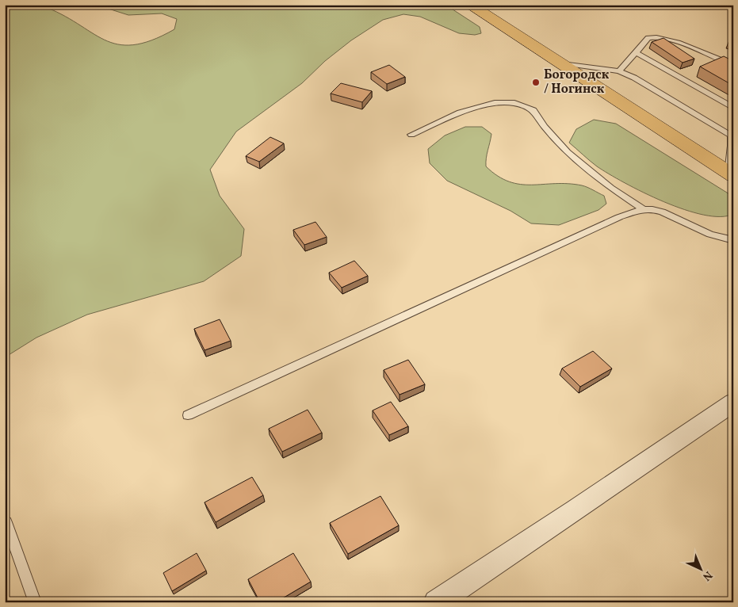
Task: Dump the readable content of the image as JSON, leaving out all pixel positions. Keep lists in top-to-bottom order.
{
  "places": ["Богородск / Ногинск"],
  "north": "bottom right"
}
